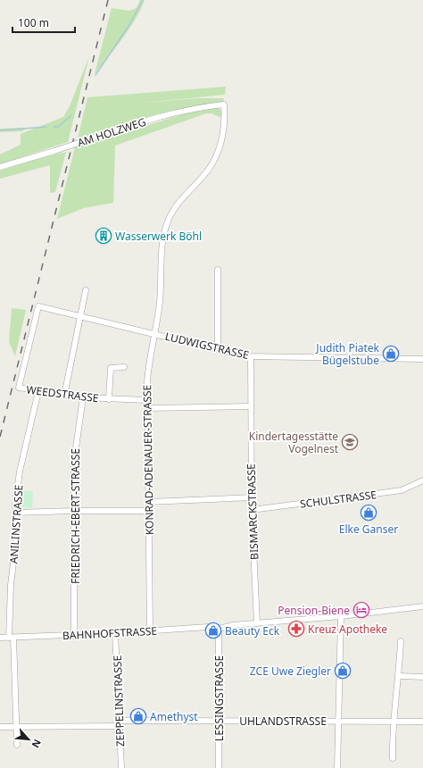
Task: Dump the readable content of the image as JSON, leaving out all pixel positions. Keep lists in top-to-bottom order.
{
  "streets": {
    "street": [
      "AM HOLZWEG",
      "LUDWIGSTRASSE",
      "WEEDSTRASSE",
      "KONRAD-ADENAUER-STRASSE",
      "SCHULSTRASSE",
      "BISMARCKSTRASSE",
      "FRIEDRICH-EBERT-STRASSE",
      "ANILINSTRASSE",
      "BAHNHOFSTRASSE",
      "LESSINGSTRASSE",
      "ZEPPELINSTRASSE",
      "UHLANDSTRASSE"
    ]
  },
  "crossings": [
    ["AM HOLZWEG", "KONRAD-ADENAUER-STRASSE"],
    ["LUDWIGSTRASSE", "WEEDSTRASSE"],
    ["LUDWIGSTRASSE", "KONRAD-ADENAUER-STRASSE"],
    ["LUDWIGSTRASSE", "BISMARCKSTRASSE"],
    ["WEEDSTRASSE", "KONRAD-ADENAUER-STRASSE"],
    ["WEEDSTRASSE", "FRIEDRICH-EBERT-STRASSE"],
    ["WEEDSTRASSE", "ANILINSTRASSE"],
    ["KONRAD-ADENAUER-STRASSE", "BAHNHOFSTRASSE"],
    ["SCHULSTRASSE", "BISMARCKSTRASSE"],
    ["BISMARCKSTRASSE", "BAHNHOFSTRASSE"],
    ["FRIEDRICH-EBERT-STRASSE", "BAHNHOFSTRASSE"],
    ["ANILINSTRASSE", "BAHNHOFSTRASSE"],
    ["ANILINSTRASSE", "UHLANDSTRASSE"],
    ["BAHNHOFSTRASSE", "LESSINGSTRASSE"],
    ["BAHNHOFSTRASSE", "ZEPPELINSTRASSE"],
    ["LESSINGSTRASSE", "UHLANDSTRASSE"],
    ["ZEPPELINSTRASSE", "UHLANDSTRASSE"]
  ],
  "places": {
    "building": ["Wasserwerk Böhl"],
    "shop": [
      "Judith Piatek Bügelstube",
      "Elke Ganser",
      "Beauty Eck",
      "ZCE Uwe Ziegler",
      "Amethyst"
    ],
    "school or university": ["Kindertagesstätte Vogelnest"],
    "hotel": ["Pension-Biene"],
    "pharmacy": ["Kreuz Apotheke"]
  },
  "scale_bar": "100 m",
  "north": "bottom right"
}
